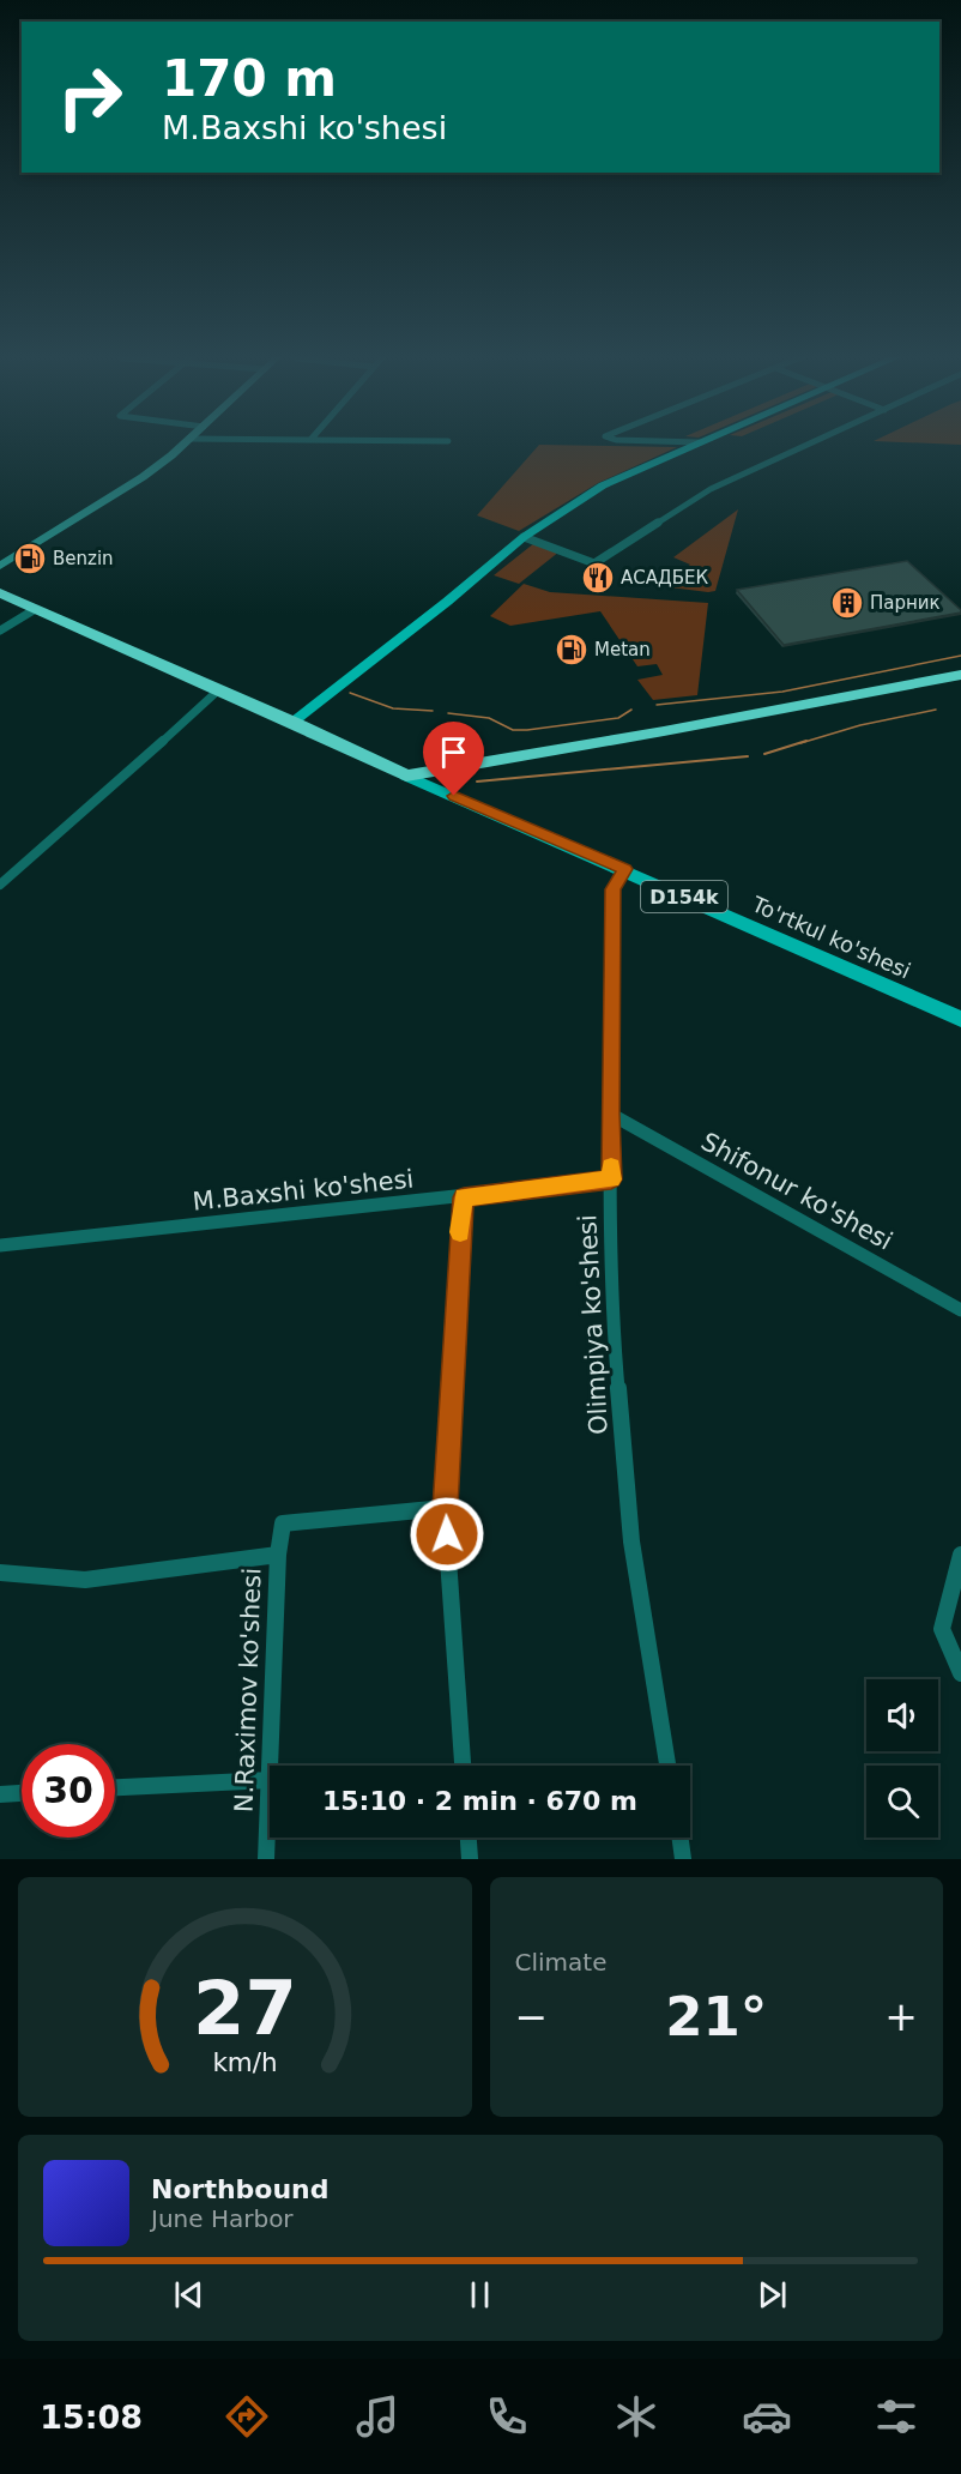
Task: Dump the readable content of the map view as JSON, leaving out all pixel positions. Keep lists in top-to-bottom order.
{
  "streets": {
    "main road": ["D154k", "To'rtkul ko'shesi"],
    "street": [
      "M.Baxshi ko'shesi",
      "Shifonur ko'shesi",
      "Olimpiya ko'shesi",
      "N.Raximov ko'shesi"
    ]
  },
  "crossings": [
    ["To'rtkul ko'shesi", "Olimpiya ko'shesi"],
    ["M.Baxshi ko'shesi", "Olimpiya ko'shesi"],
    ["Shifonur ko'shesi", "Olimpiya ko'shesi"]
  ],
  "places": {
    "fuel station": ["Benzin", "Metan"],
    "restaurant": ["АСАДБЕК"],
    "building": ["Парник"]
  },
  "page": {
    "turn": ["170 m", "M.Baxshi ko'shesi"],
    "limit": "30",
    "trip": "15:10 · 2 min · 670 m",
    "tile": "Climate",
    "heat": ["−", "21°", "+"],
    "song": ["Northbound", "June Harbor"],
    "tabs": "15:08",
    "gauge": ["27", "km/h"]
  }
}
